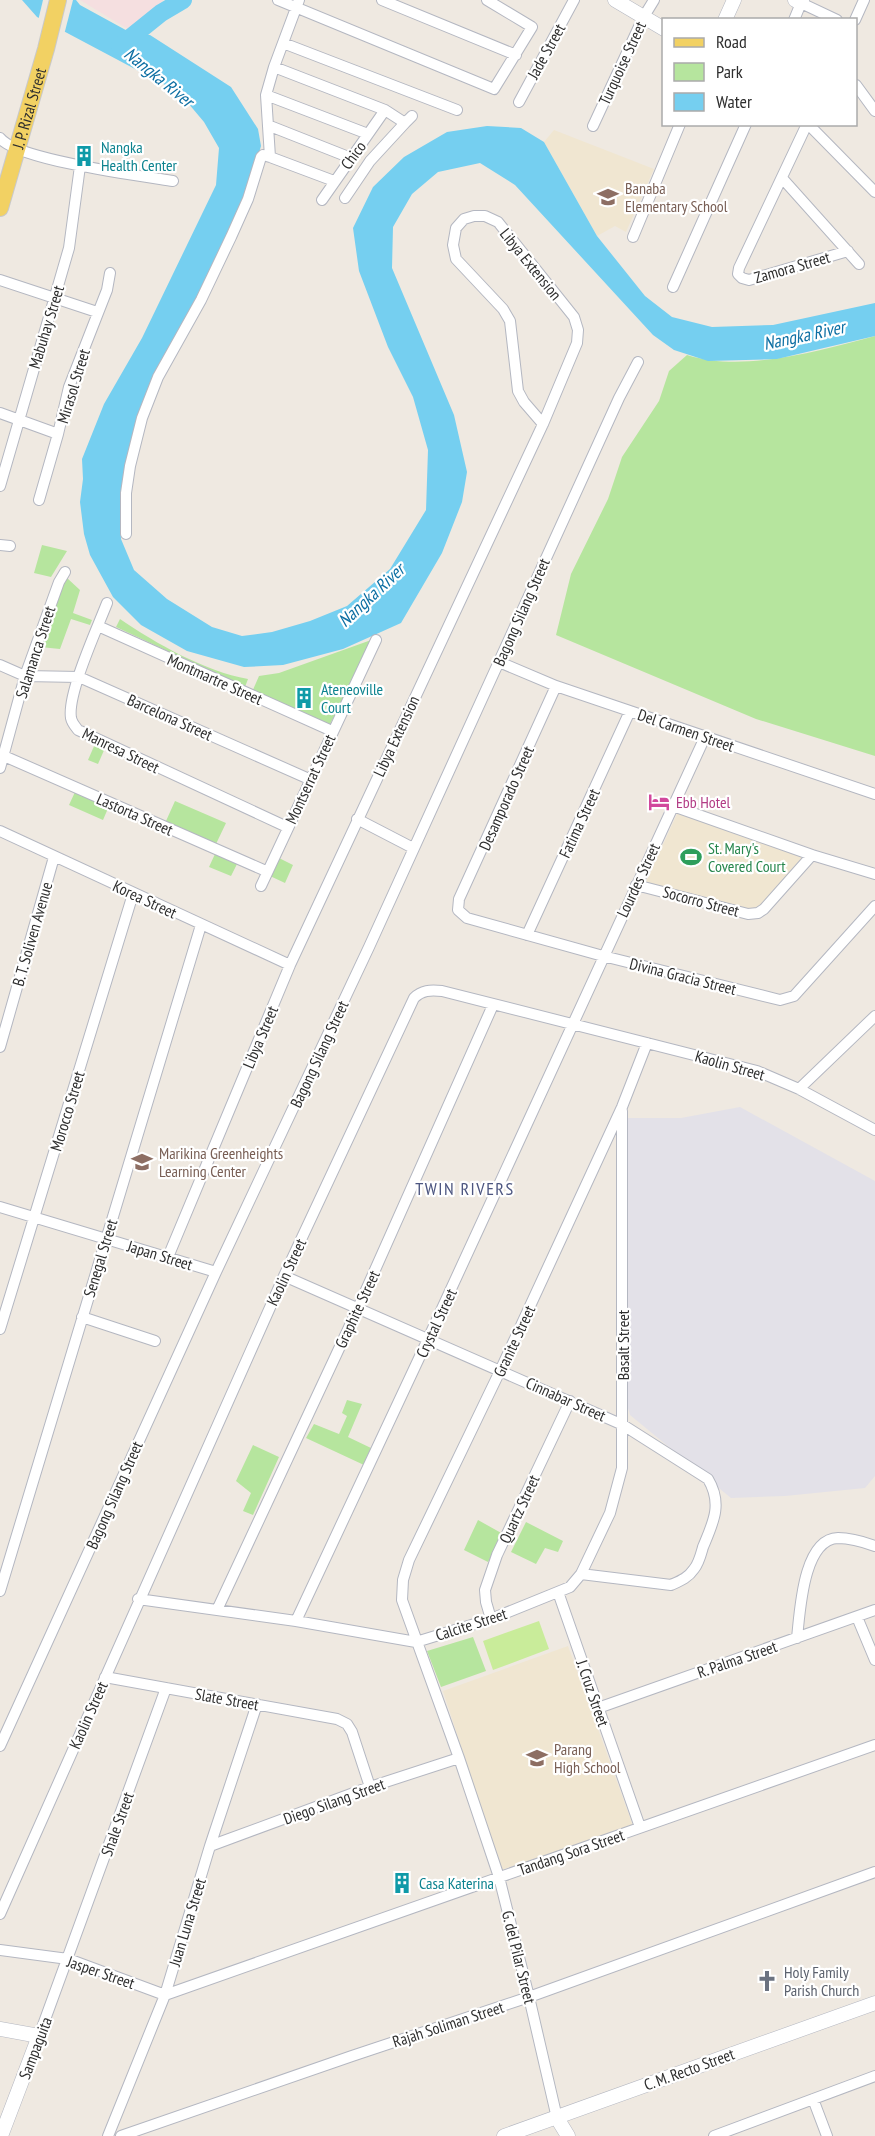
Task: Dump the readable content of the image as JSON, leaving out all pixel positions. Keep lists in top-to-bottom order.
{
  "streets": {
    "main road": ["J. P. Rizal Street"],
    "street": [
      "Jade Street",
      "Turquoise Street",
      "Chico",
      "Libya Extension",
      "Zamora Street",
      "Mabuhay Street",
      "Mirasol Street",
      "Bagong Silang Street",
      "Salamanca Street",
      "Montmartre Street",
      "Barcelona Street",
      "Del Carmen Street",
      "Manresa Street",
      "Montserrat Street",
      "Desamporado Street",
      "Lastorta Street",
      "Fatima Street",
      "Lourdes Street",
      "Korea Street",
      "Socorro Street",
      "B. T. Soliven Avenue",
      "Divina Gracia Street",
      "Libya Street",
      "Kaolin Street",
      "Morocco Street",
      "Japan Street",
      "Senegal Street",
      "Graphite Street",
      "Crystal Street",
      "Granite Street",
      "Basalt Street",
      "Cinnabar Street",
      "Quartz Street",
      "Calcite Street",
      "R. Palma Street",
      "J. Cruz Street",
      "Slate Street",
      "Diego Silang Street",
      "Shale Street",
      "Tandang Sora Street",
      "Juan Luna Street",
      "G. del Pilar Street",
      "Jasper Street",
      "Rajah Soliman Street",
      "Sampaguita",
      "C. M. Recto Street"
    ]
  },
  "crossings": [
    ["Libya Extension", "Libya Street"],
    ["Bagong Silang Street", "Del Carmen Street"],
    ["Bagong Silang Street", "Japan Street"],
    ["Salamanca Street", "Barcelona Street"],
    ["Salamanca Street", "Lastorta Street"],
    ["Montmartre Street", "Manresa Street"],
    ["Montmartre Street", "Montserrat Street"],
    ["Barcelona Street", "Manresa Street"],
    ["Barcelona Street", "Montserrat Street"],
    ["Del Carmen Street", "Desamporado Street"],
    ["Del Carmen Street", "Fatima Street"],
    ["Del Carmen Street", "Lourdes Street"],
    ["Manresa Street", "Montserrat Street"],
    ["Montserrat Street", "Lastorta Street"],
    ["Desamporado Street", "Divina Gracia Street"],
    ["Fatima Street", "Divina Gracia Street"],
    ["Lourdes Street", "Socorro Street"],
    ["Lourdes Street", "Divina Gracia Street"],
    ["Lourdes Street", "Kaolin Street"],
    ["Lourdes Street", "Crystal Street"],
    ["Korea Street", "B. T. Soliven Avenue"],
    ["Korea Street", "Libya Street"],
    ["Korea Street", "Morocco Street"],
    ["Korea Street", "Senegal Street"],
    ["Libya Street", "Japan Street"],
    ["Kaolin Street", "Graphite Street"],
    ["Kaolin Street", "Crystal Street"],
    ["Kaolin Street", "Granite Street"],
    ["Kaolin Street", "Cinnabar Street"],
    ["Kaolin Street", "Calcite Street"],
    ["Kaolin Street", "Slate Street"],
    ["Morocco Street", "Japan Street"],
    ["Japan Street", "Senegal Street"],
    ["Graphite Street", "Cinnabar Street"],
    ["Graphite Street", "Calcite Street"],
    ["Crystal Street", "Cinnabar Street"],
    ["Crystal Street", "Calcite Street"],
    ["Granite Street", "Basalt Street"],
    ["Granite Street", "Cinnabar Street"],
    ["Granite Street", "Calcite Street"],
    ["Granite Street", "G. del Pilar Street"],
    ["Basalt Street", "Cinnabar Street"],
    ["Basalt Street", "Calcite Street"],
    ["Cinnabar Street", "Quartz Street"],
    ["Cinnabar Street", "Calcite Street"],
    ["Quartz Street", "Calcite Street"],
    ["Calcite Street", "J. Cruz Street"],
    ["Calcite Street", "G. del Pilar Street"],
    ["R. Palma Street", "J. Cruz Street"],
    ["J. Cruz Street", "Tandang Sora Street"],
    ["Slate Street", "Diego Silang Street"],
    ["Slate Street", "Shale Street"],
    ["Slate Street", "Juan Luna Street"],
    ["Diego Silang Street", "Juan Luna Street"],
    ["Diego Silang Street", "G. del Pilar Street"],
    ["Shale Street", "Jasper Street"],
    ["Shale Street", "Sampaguita"],
    ["Tandang Sora Street", "Juan Luna Street"],
    ["Tandang Sora Street", "G. del Pilar Street"],
    ["Tandang Sora Street", "Jasper Street"],
    ["Juan Luna Street", "Jasper Street"],
    ["G. del Pilar Street", "Rajah Soliman Street"],
    ["G. del Pilar Street", "C. M. Recto Street"],
    ["Jasper Street", "Sampaguita"]
  ],
  "districts": ["TWIN RIVERS"],
  "water": ["Nangka River"],
  "places": {
    "building": ["Nangka Health Center", "Ateneoville Court", "Casa Katerina"],
    "school or university": ["Banaba Elementary School", "Marikina Greenheights Learning Center", "Parang High School"],
    "hotel": ["Ebb Hotel"],
    "sports": ["St. Mary's Covered Court"],
    "church": ["Holy Family Parish Church"]
  },
  "legend": ["Road", "Park", "Water"]
}
